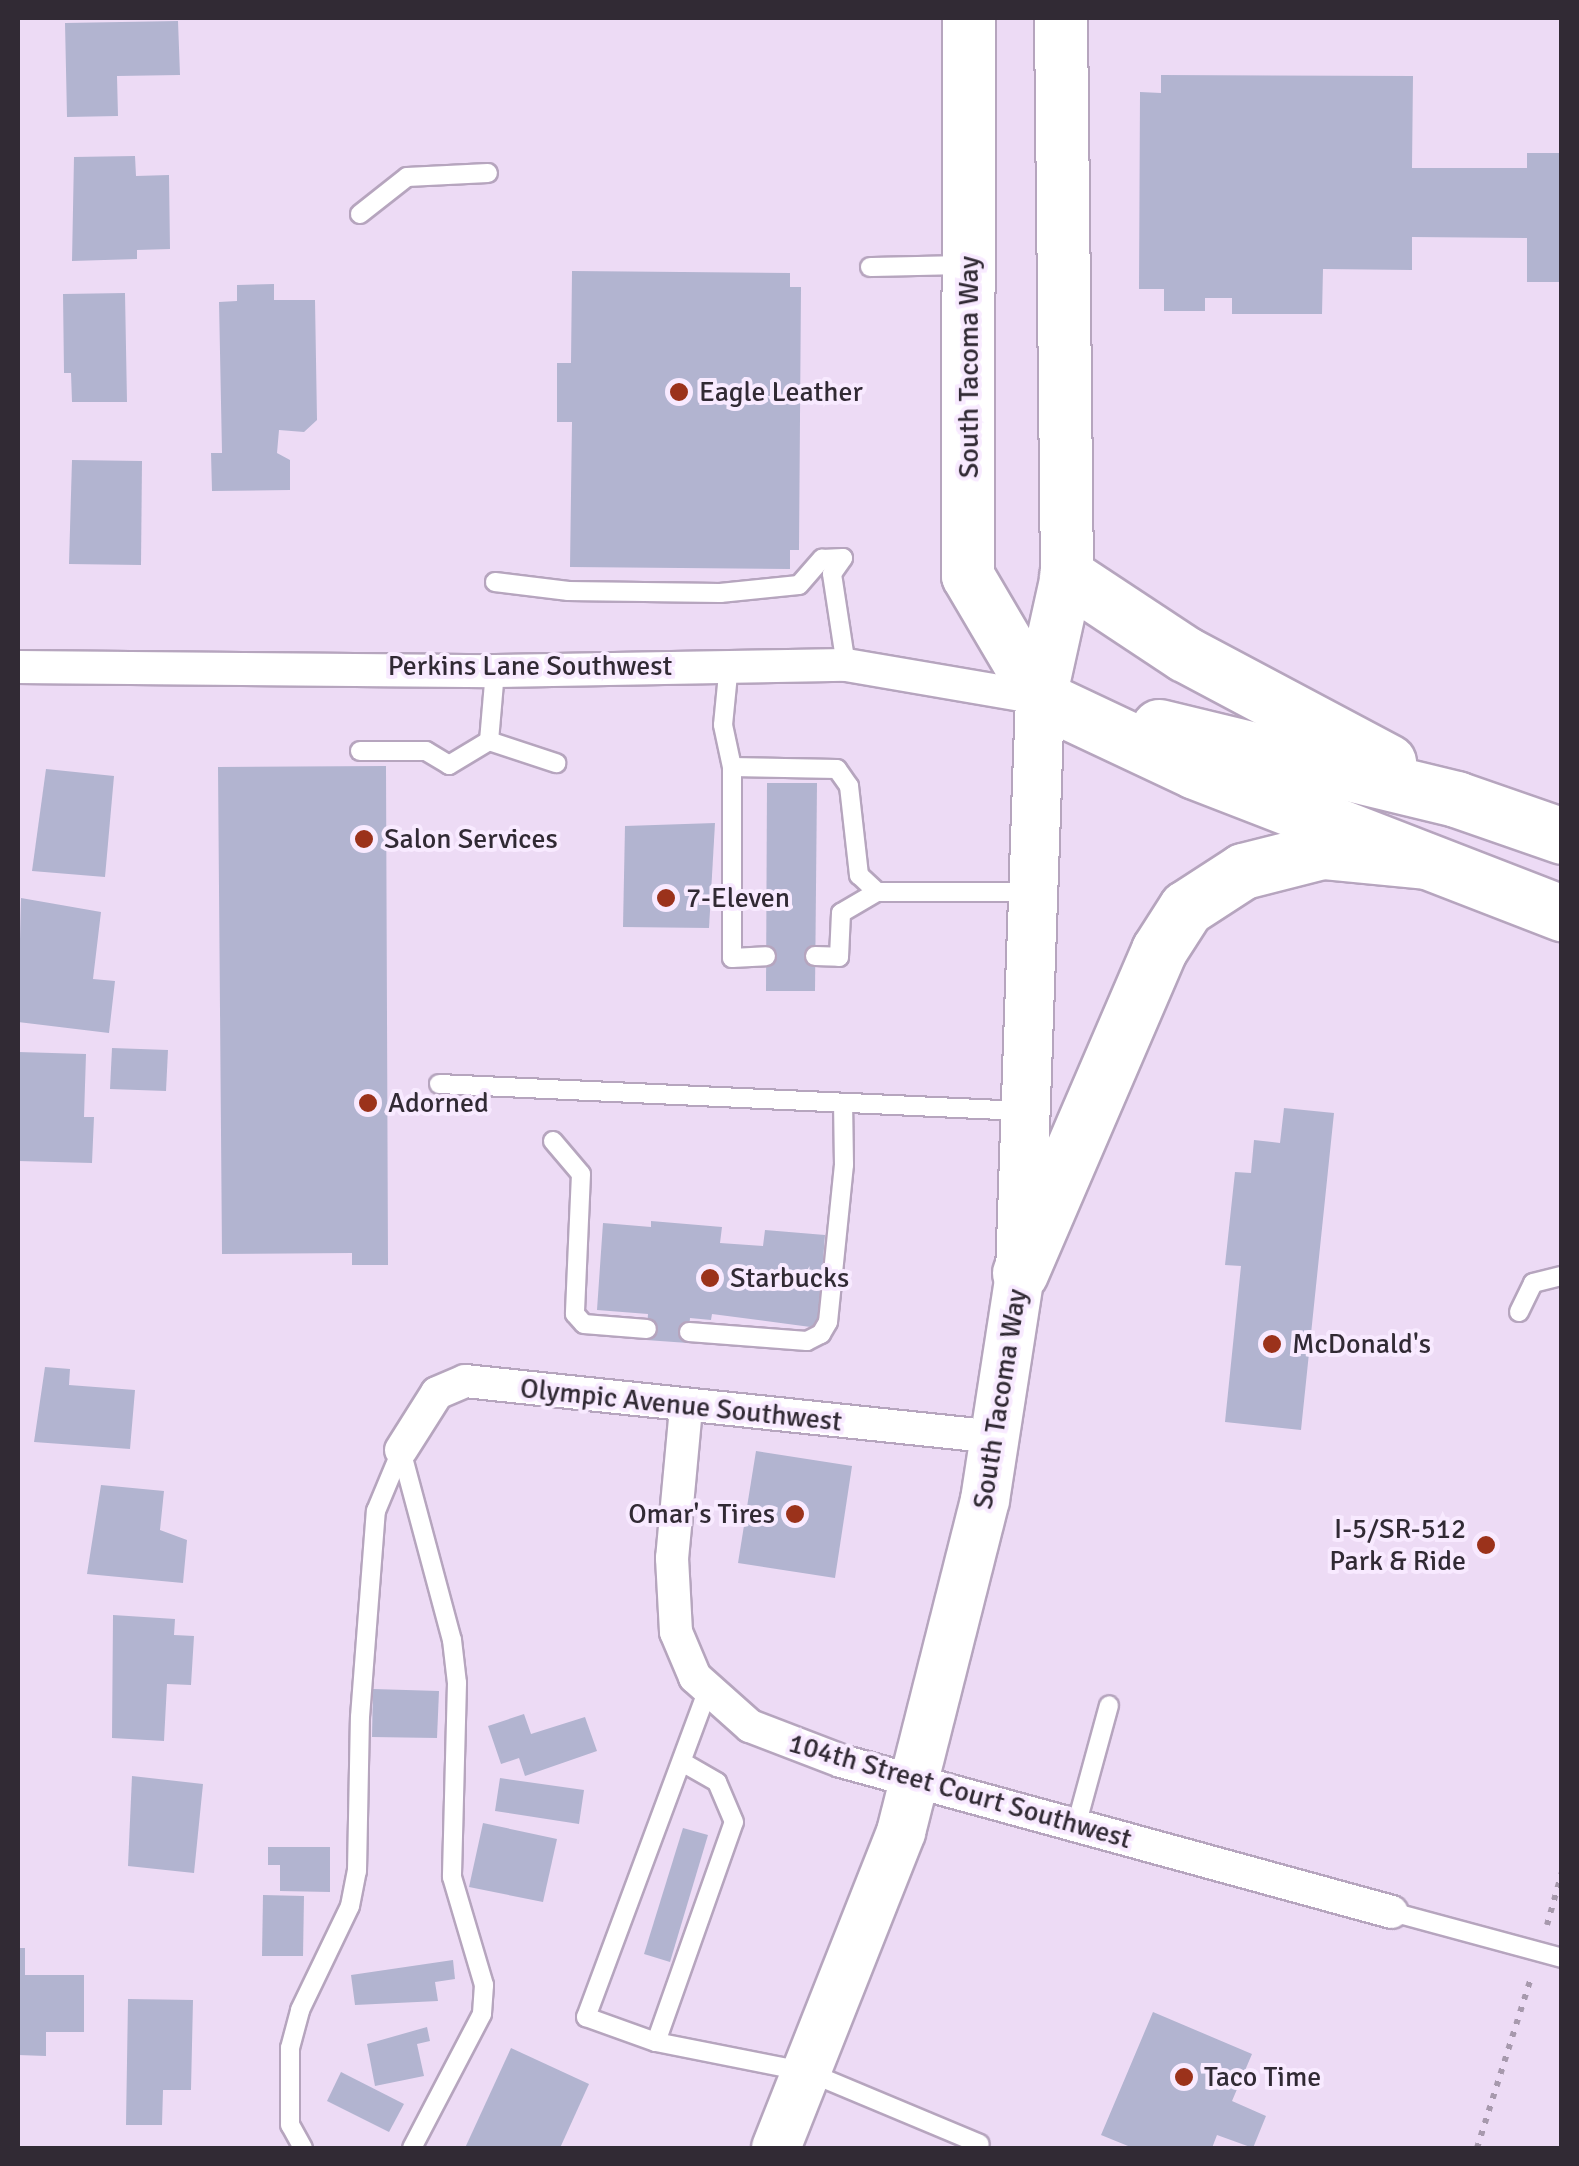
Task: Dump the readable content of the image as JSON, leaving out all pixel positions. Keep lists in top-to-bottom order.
{
  "streets": {
    "main road": ["South Tacoma Way"],
    "street": ["Perkins Lane Southwest", "Olympic Avenue Southwest", "104th Street Court Southwest"]
  },
  "crossings": [
    ["South Tacoma Way", "Perkins Lane Southwest"],
    ["South Tacoma Way", "Olympic Avenue Southwest"],
    ["South Tacoma Way", "104th Street Court Southwest"],
    ["Olympic Avenue Southwest", "104th Street Court Southwest"]
  ],
  "places": [
    "Eagle Leather",
    "Salon Services",
    "7-Eleven",
    "Adorned",
    "Starbucks",
    "McDonald's",
    "Omar's Tires",
    "I-5/SR-512 Park & Ride",
    "Taco Time"
  ]
}
